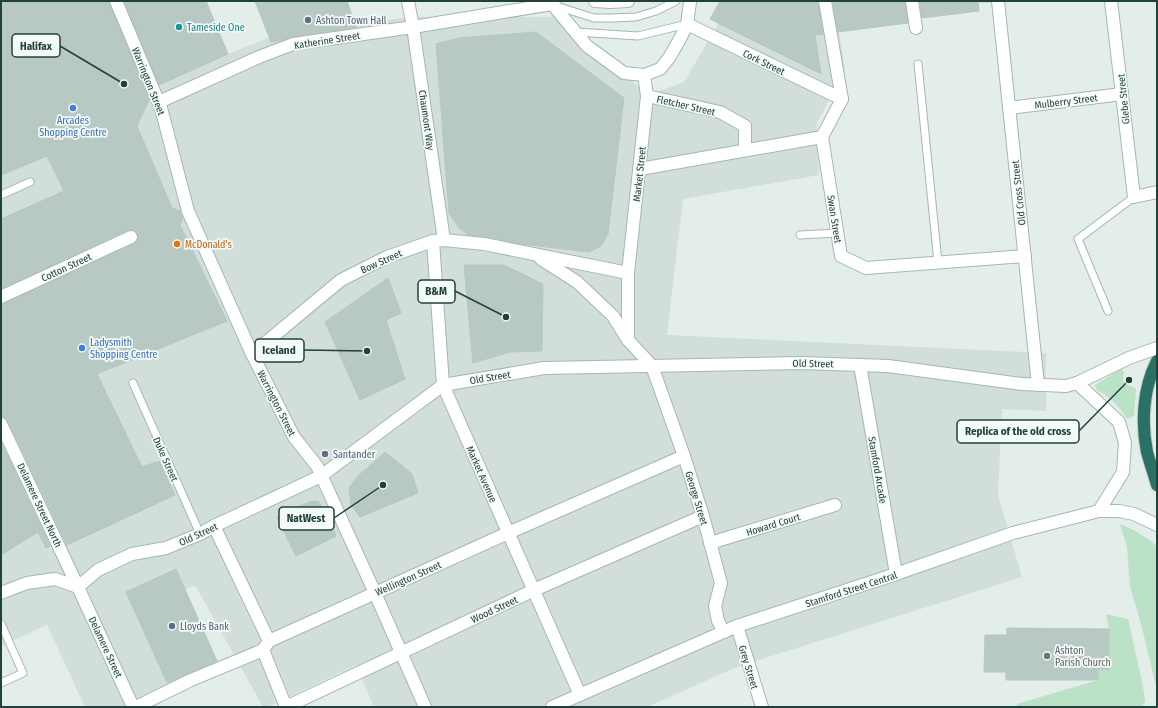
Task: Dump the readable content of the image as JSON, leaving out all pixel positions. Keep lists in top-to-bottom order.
{
  "streets": {
    "street": [
      "Katherine Street",
      "Cork Street",
      "Warrington Street",
      "Glebe Street",
      "Mulberry Street",
      "Fletcher Street",
      "Chaumont Way",
      "Market Street",
      "Old Cross Street",
      "Swan Street",
      "Bow Street",
      "Cotton Street",
      "Old Street",
      "Stamford Arcade",
      "Market Avenue",
      "George Street",
      "Delamere Street North",
      "Howard Court",
      "Wellington Street",
      "Stamford Street Central",
      "Wood Street",
      "Delamere Street",
      "Grey Street"
    ],
    "lane": ["Duke Street"]
  },
  "crossings": [
    ["Katherine Street", "Warrington Street"],
    ["Katherine Street", "Chaumont Way"],
    ["Warrington Street", "Bow Street"],
    ["Warrington Street", "Old Street"],
    ["Warrington Street", "Wellington Street"],
    ["Warrington Street", "Wood Street"],
    ["Glebe Street", "Mulberry Street"],
    ["Mulberry Street", "Old Cross Street"],
    ["Fletcher Street", "Market Street"],
    ["Chaumont Way", "Bow Street"],
    ["Chaumont Way", "Market Avenue"],
    ["Market Street", "Bow Street"],
    ["Old Cross Street", "Swan Street"],
    ["Old Cross Street", "Old Street"],
    ["Bow Street", "Old Street"],
    ["Bow Street", "Market Avenue"],
    ["Bow Street", "George Street"],
    ["Old Street", "Duke Street"],
    ["Old Street", "Stamford Arcade"],
    ["Old Street", "Market Avenue"],
    ["Old Street", "George Street"],
    ["Old Street", "Delamere Street North"],
    ["Old Street", "Delamere Street"],
    ["Stamford Arcade", "Stamford Street Central"],
    ["Market Avenue", "Wellington Street"],
    ["Market Avenue", "Stamford Street Central"],
    ["Market Avenue", "Wood Street"],
    ["George Street", "Howard Court"],
    ["George Street", "Wellington Street"],
    ["George Street", "Stamford Street Central"],
    ["George Street", "Wood Street"],
    ["Delamere Street North", "Delamere Street"],
    ["Wellington Street", "Wood Street"],
    ["Stamford Street Central", "Grey Street"]
  ],
  "places": [
    "Ashton Town Hall",
    "Tameside One",
    "Halifax",
    "Arcades Shopping Centre",
    "McDonald's",
    "B&M",
    "Ladysmith Shopping Centre",
    "Iceland",
    "Replica of the old cross",
    "Santander",
    "NatWest",
    "Lloyds Bank",
    "Ashton Parish Church"
  ]
}
